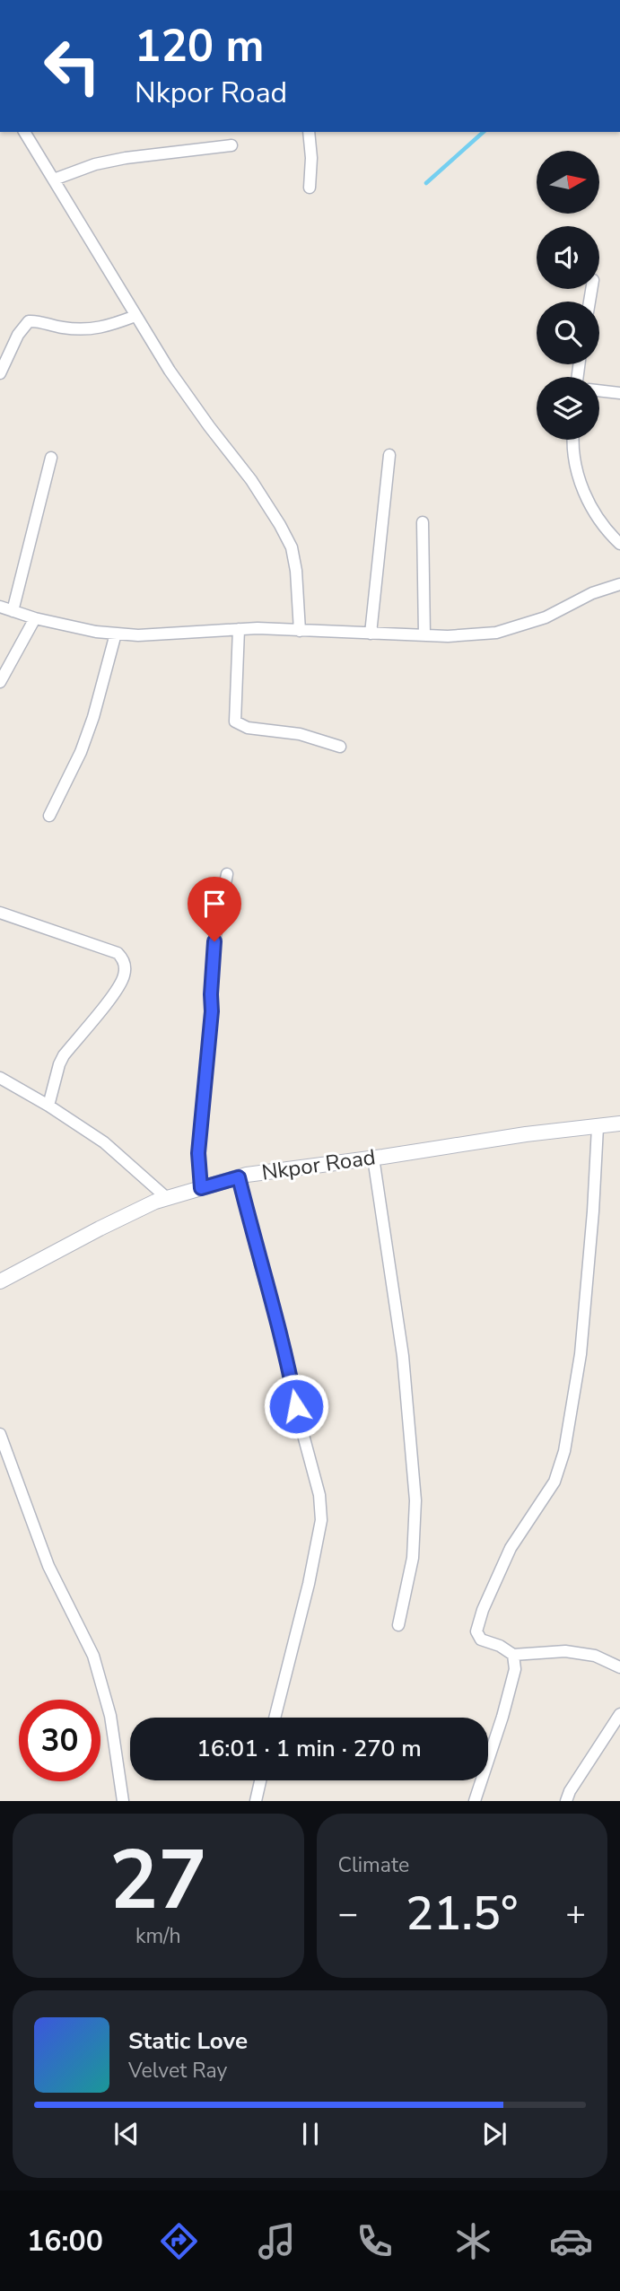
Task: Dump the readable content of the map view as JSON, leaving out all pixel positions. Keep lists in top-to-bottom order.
{
  "streets": {
    "street": ["Nkpor Road"]
  },
  "north": "right",
  "page": {
    "turn": ["120 m", "Nkpor Road"],
    "limit": "30",
    "trip": "16:01 · 1 min · 270 m",
    "tile": [
      ["27", "km/h"],
      "Climate"
    ],
    "heat": ["−", "21.5°", "+"],
    "song": ["Static Love", "Velvet Ray"],
    "tabs": "16:00"
  }
}
